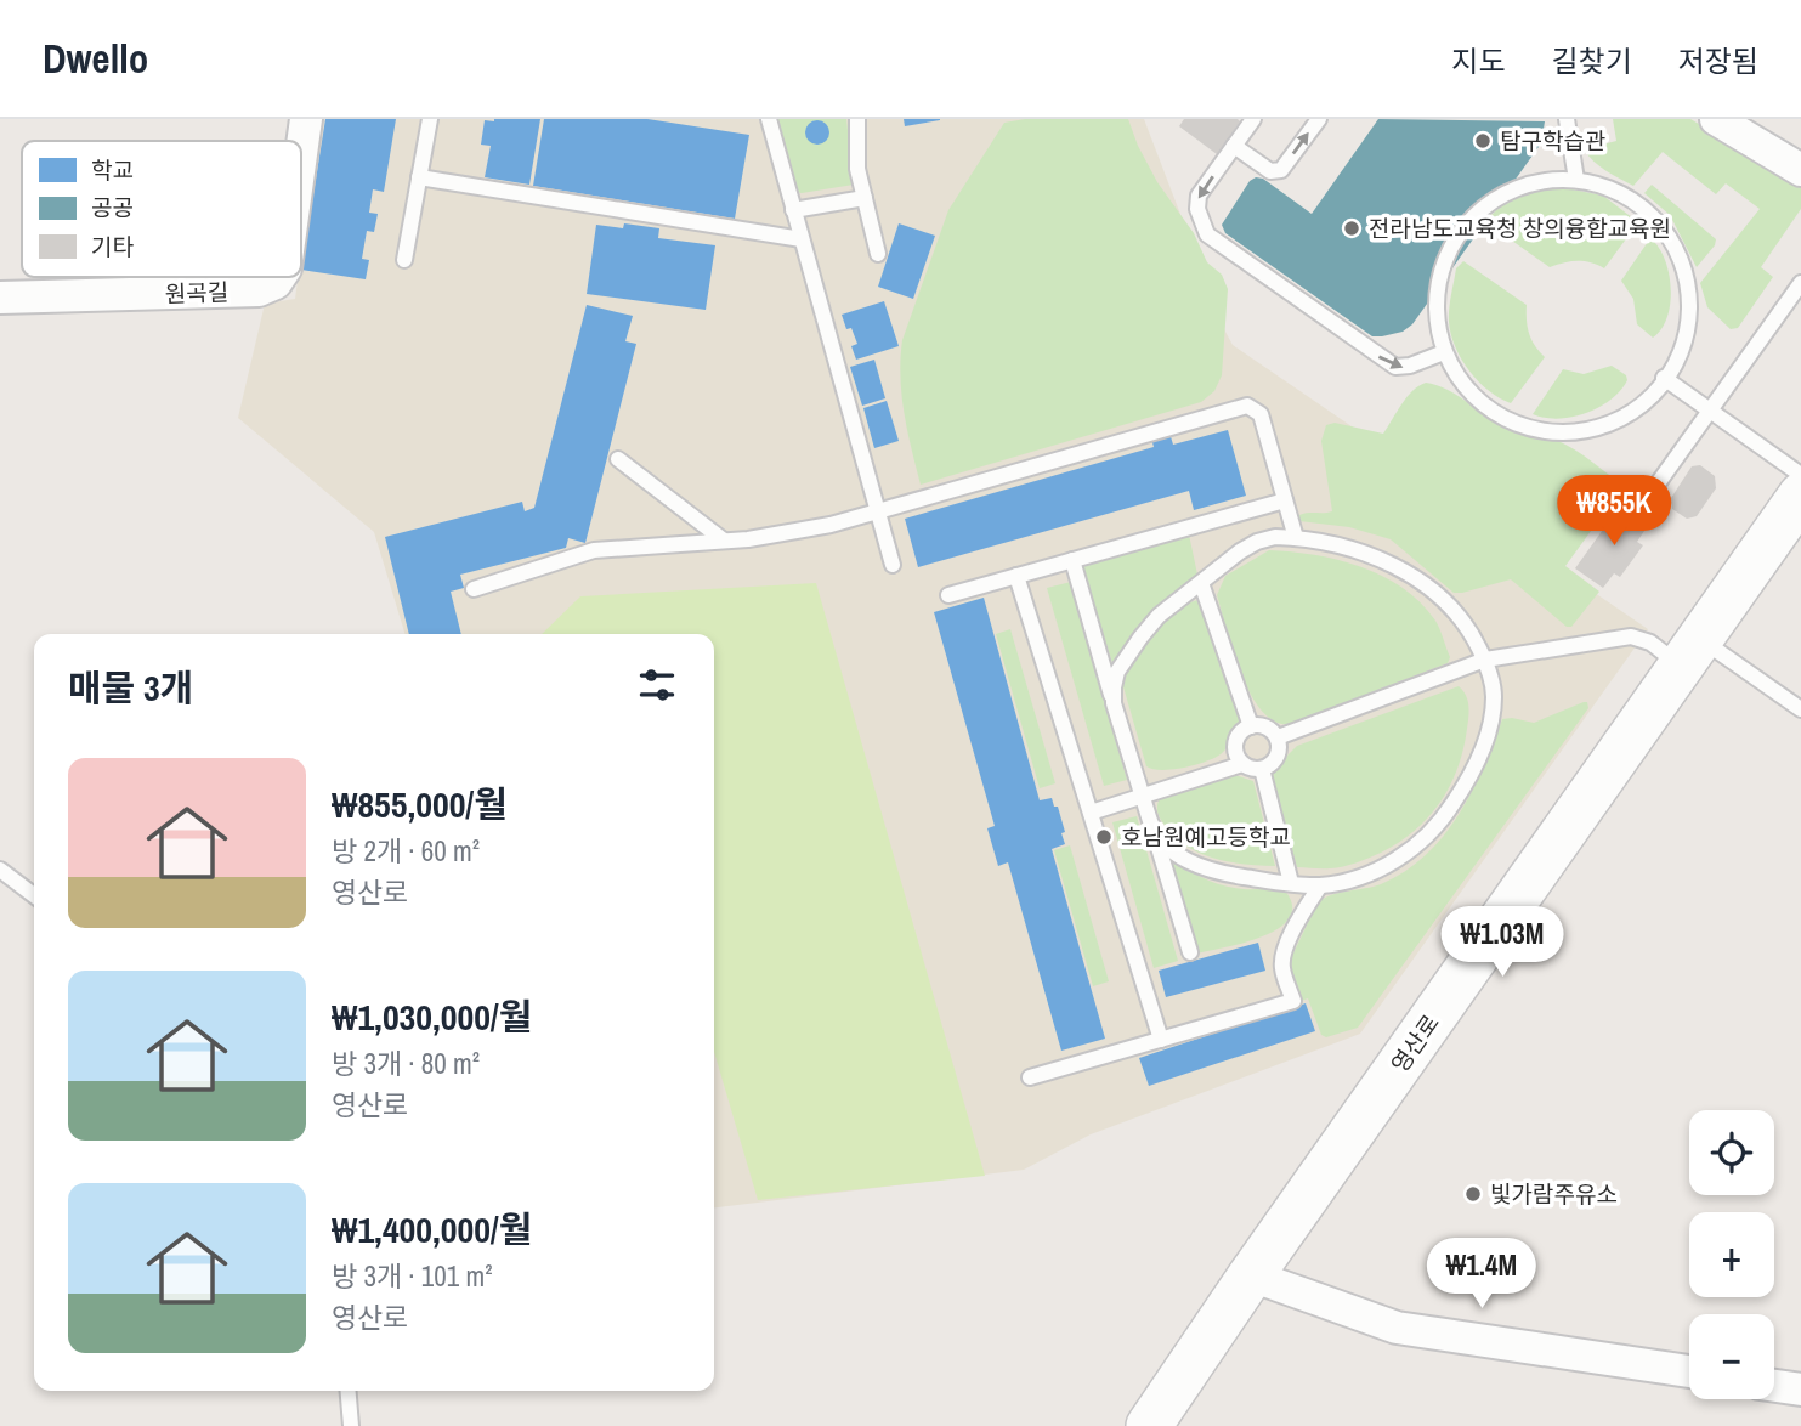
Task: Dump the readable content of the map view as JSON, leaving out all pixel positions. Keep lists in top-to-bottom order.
{
  "streets": {
    "main road": ["영산로"],
    "street": ["원곡길"]
  },
  "places": [
    "탐구학습관",
    "전라남도교육청 창의융합교육원",
    "호남원예고등학교",
    "빛가람주유소"
  ],
  "legend": ["학교", "공공", "기타"],
  "page": {
    "header": "Dwello",
    "nav": ["지도", "길찾기", "저장됨"],
    "price": ["₩855K", "₩1.03M", "₩1.4M"],
    "heading": "매물 3개",
    "list": [
      {
        "name": "₩855,000/월",
        "note": "방 2개 · 60 m² · 영산로"
      },
      {
        "name": "₩1,030,000/월",
        "note": "방 3개 · 80 m² · 영산로"
      },
      {
        "name": "₩1,400,000/월",
        "note": "방 3개 · 101 m² · 영산로"
      }
    ],
    "map_buttons": ["+", "−"]
  }
}
